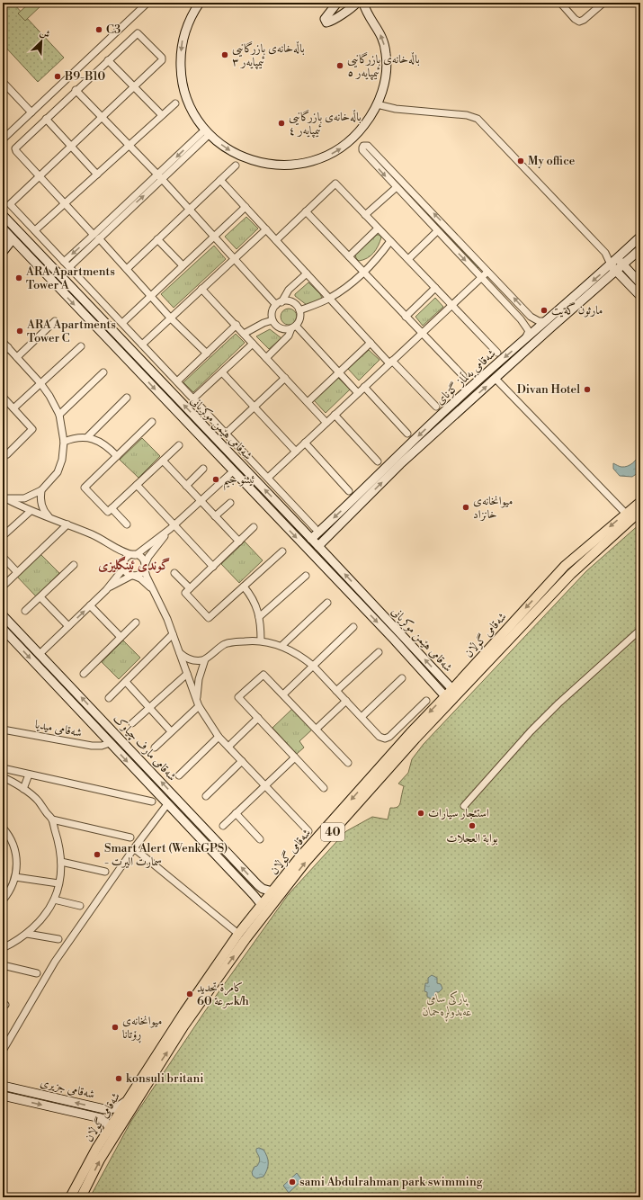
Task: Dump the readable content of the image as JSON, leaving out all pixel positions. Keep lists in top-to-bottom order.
{
  "streets": {
    "main road": ["شەقامی گوڵان", "40"],
    "street": [
      "شەقامی یەڵماز گۆنای",
      "شەقامی هێمن موکریانی",
      "شەقامی میدیا",
      "شەقامی مارف چیاوک",
      "شەقامی جزیری"
    ]
  },
  "crossings": [
    ["شەقامی یەڵماز گۆنای", "شەقامی هێمن موکریانی"],
    ["شەقامی هێمن موکریانی", "شەقامی گوڵان"],
    ["شەقامی گوڵان", "شەقامی مارف چیاوک"],
    ["شەقامی گوڵان", "شەقامی جزیری"],
    ["شەقامی میدیا", "شەقامی مارف چیاوک"]
  ],
  "districts": ["گوندی ئینگلیزی"],
  "parks": ["پارکی سامی عەبدولڕەحمان"],
  "places": [
    "C3",
    "باڵەخانەی بازرگانیی ئیمپایەر ٣",
    "باڵەخانەی بازرگانیی ئیمپایەر ٥",
    "B9-B10",
    "باڵەخانەی بازرگانیی ئیمپایەر ٤",
    "My office",
    "ARA Apartments Tower A",
    "مارثون گةيت",
    "ARA Apartments Tower C",
    "Divan Hotel",
    "ئيثنو جيم",
    "میوانخانەی خانزاد",
    "استئجار سيارات",
    "بوابة العجلات",
    "Smart Alert (WenkGPS) - سمارت اليرت",
    "كامرة تحديد سرعة 60k/h",
    "میوانخانەی ڕۆتانا",
    "konsuli britani",
    "sami Abdulrahman park swimming"
  ],
  "north": "top right"
}
